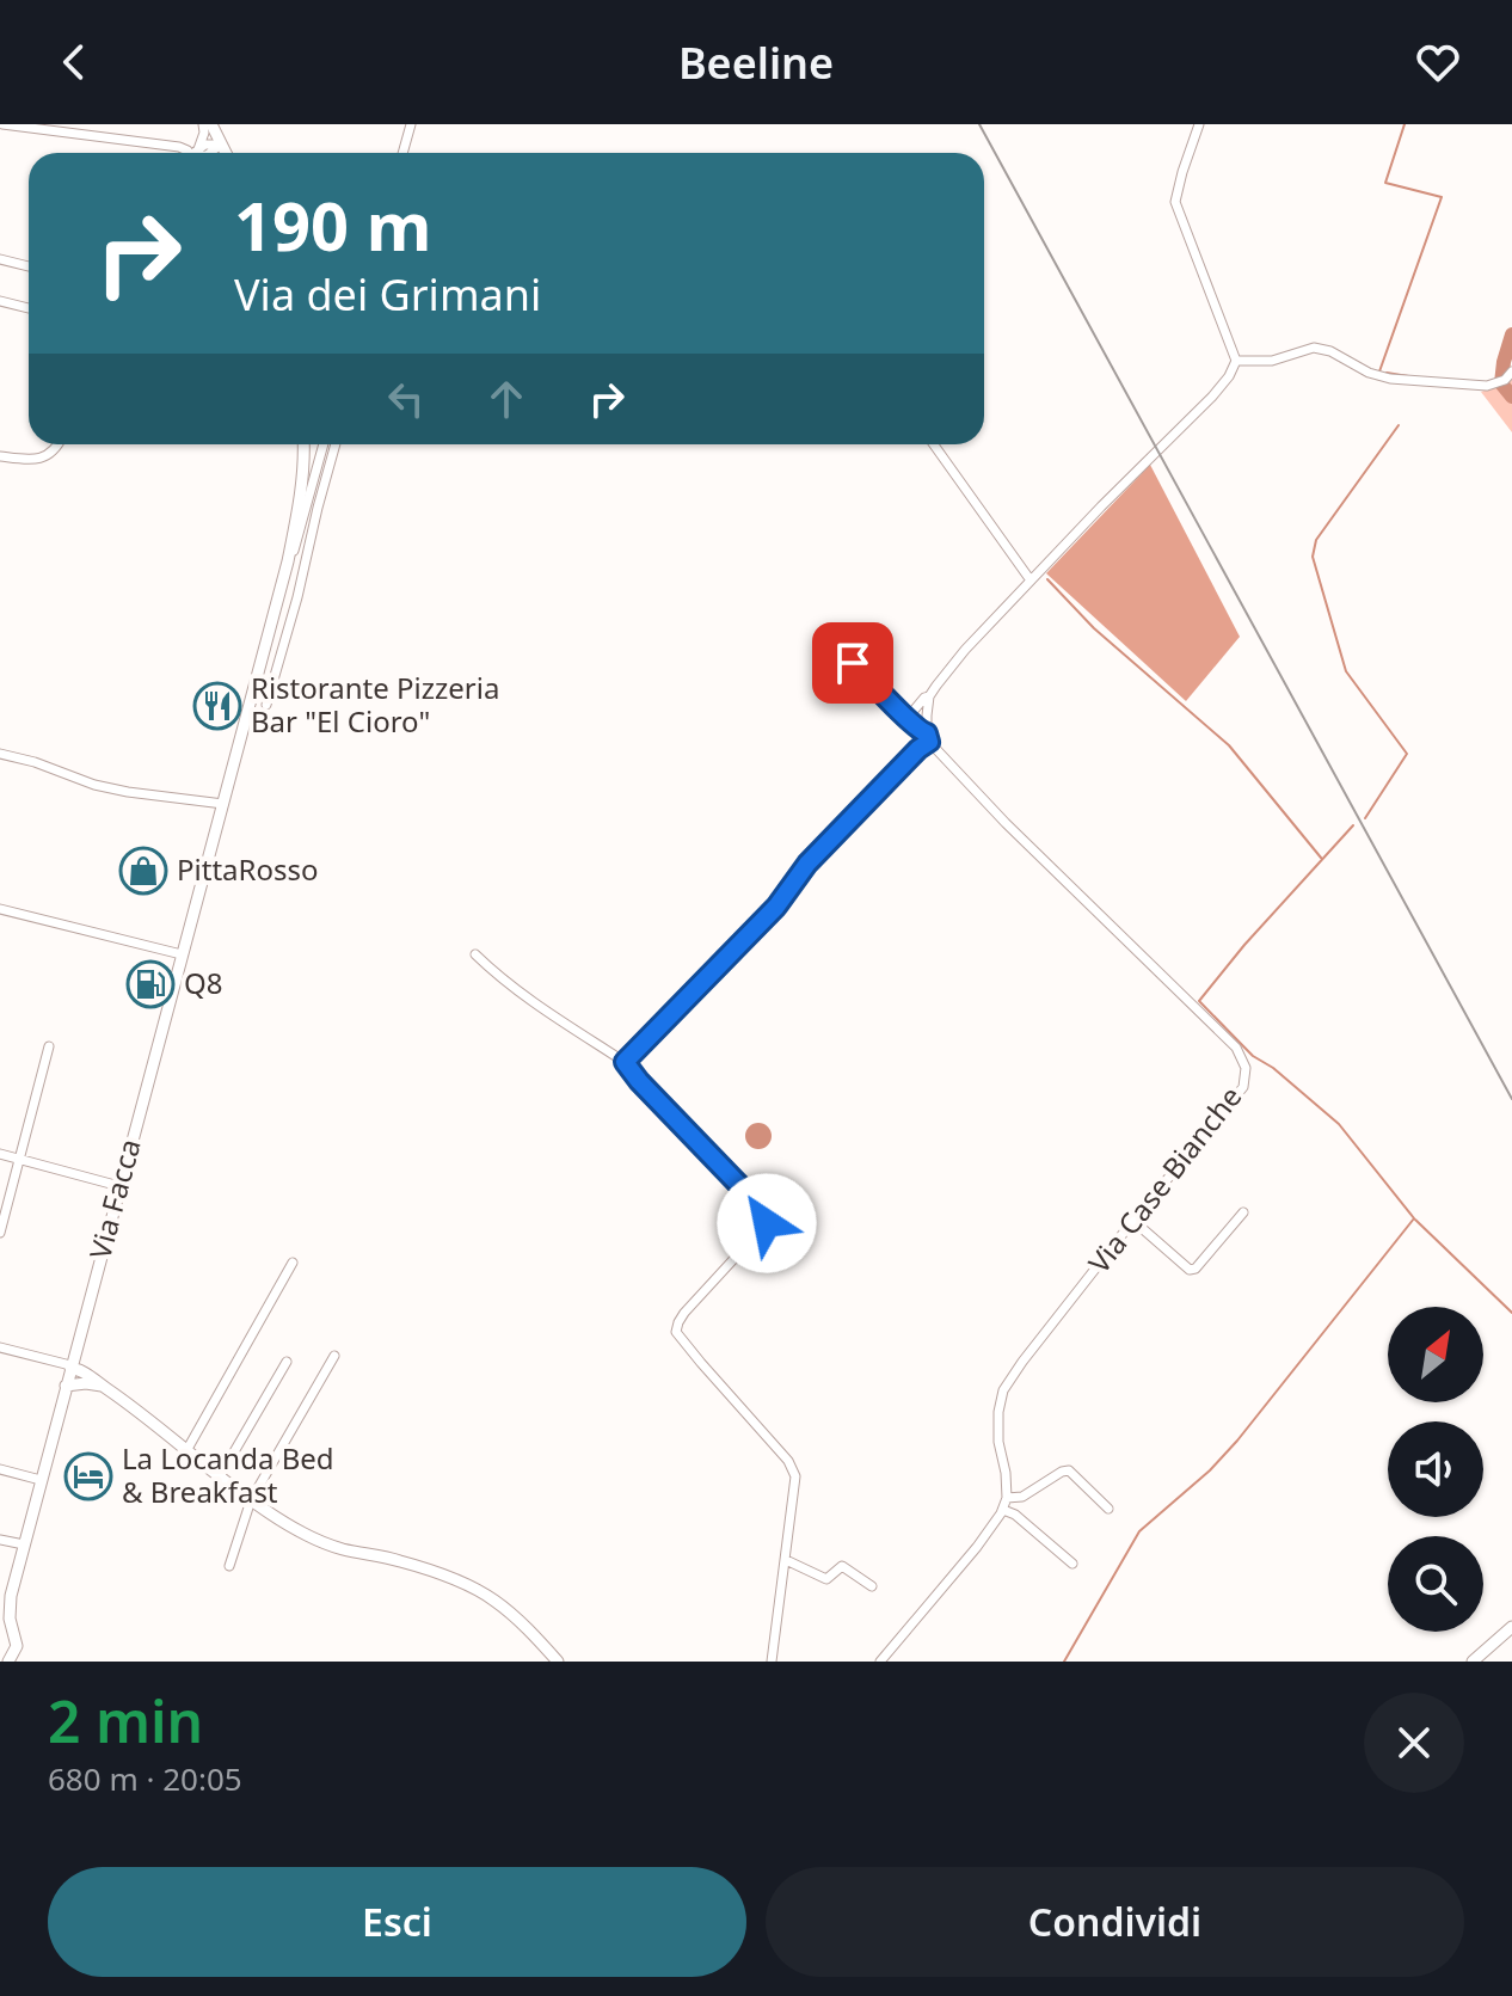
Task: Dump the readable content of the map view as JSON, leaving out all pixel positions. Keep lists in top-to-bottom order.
{
  "streets": {
    "main road": ["Via Facca"],
    "street": ["Via Case Bianche"]
  },
  "places": {
    "restaurant": ["Ristorante Pizzeria Bar \"El Cioro\""],
    "shop": ["PittaRosso"],
    "fuel station": ["Q8"],
    "hotel": ["La Locanda Bed & Breakfast"]
  },
  "north": "top right",
  "page": {
    "header": "Beeline",
    "turn": ["190 m", "Via dei Grimani"],
    "heading": ["2 min", "680 m · 20:05"],
    "buttons": ["Esci", "Condividi"]
  }
}
